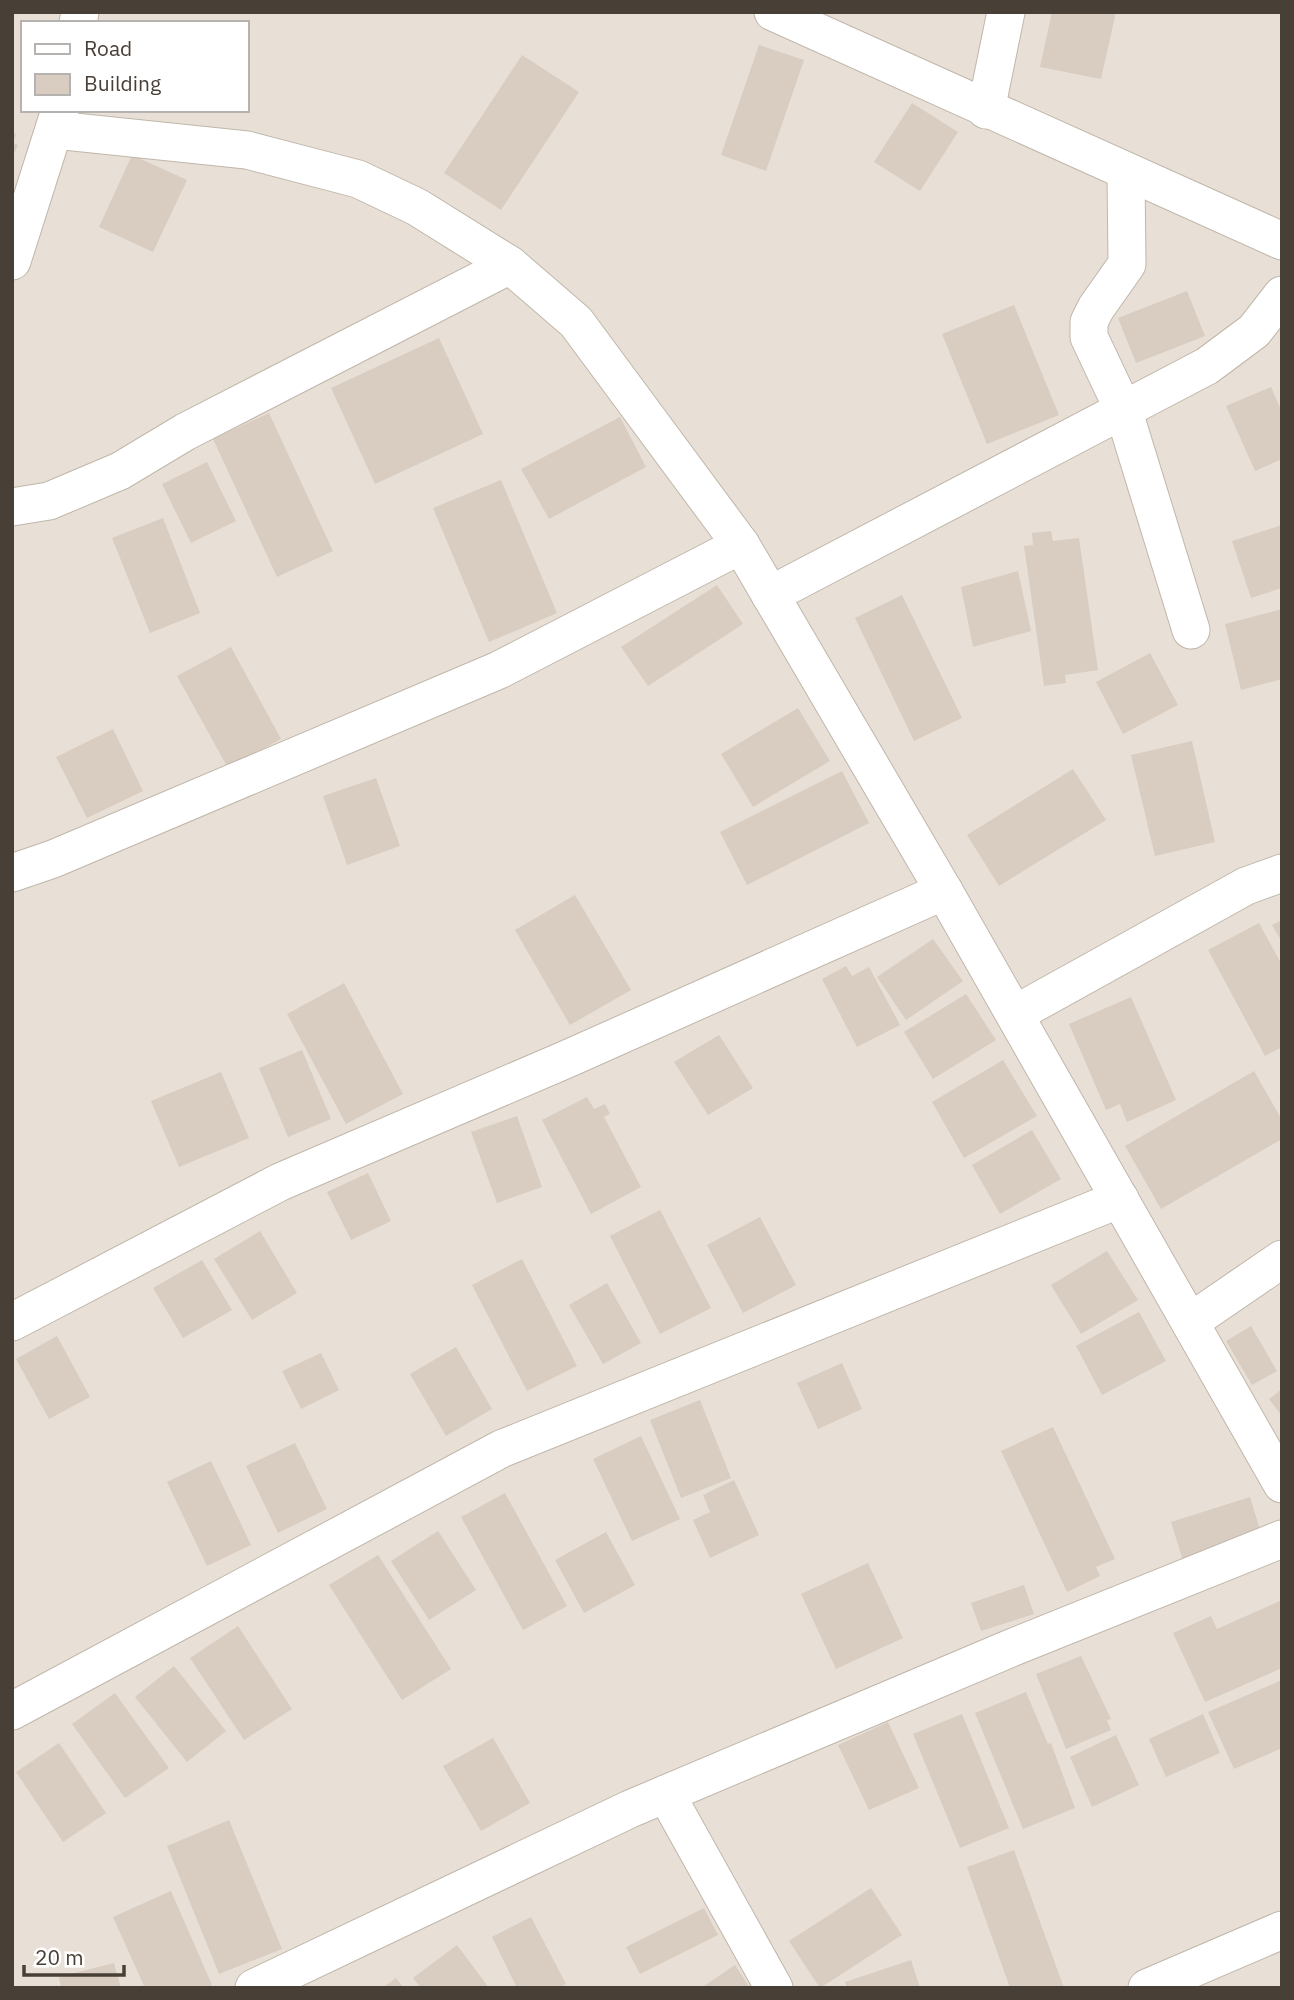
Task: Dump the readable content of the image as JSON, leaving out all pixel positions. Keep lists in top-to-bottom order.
{
  "legend": ["Road", "Building"],
  "scale_bar": "20 m"
}
